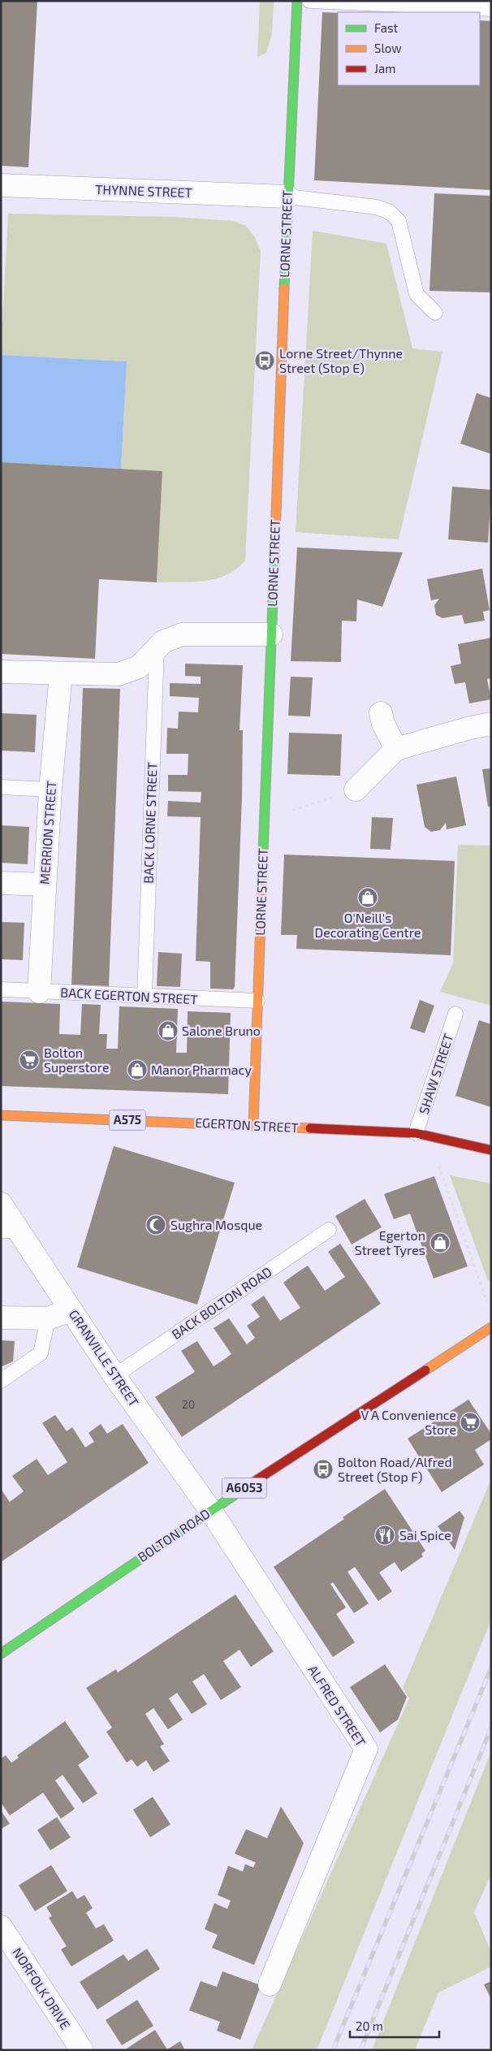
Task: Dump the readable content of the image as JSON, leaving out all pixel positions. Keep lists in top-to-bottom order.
{
  "streets": {
    "street": [
      "THYNNE STREET",
      "LORNE STREET",
      "MERRION STREET",
      "A575",
      "EGERTON STREET",
      "GRANVILLE STREET",
      "A6053",
      "BOLTON ROAD",
      "ALFRED STREET",
      "NORFOLK DRIVE"
    ],
    "lane": [
      "BACK LORNE STREET",
      "BACK EGERTON STREET",
      "SHAW STREET",
      "BACK BOLTON ROAD"
    ]
  },
  "crossings": [
    ["THYNNE STREET", "LORNE STREET"],
    ["LORNE STREET", "BACK EGERTON STREET"],
    ["LORNE STREET", "EGERTON STREET"],
    ["BACK LORNE STREET", "BACK EGERTON STREET"],
    ["MERRION STREET", "BACK EGERTON STREET"],
    ["SHAW STREET", "EGERTON STREET"],
    ["BACK BOLTON ROAD", "GRANVILLE STREET"],
    ["GRANVILLE STREET", "BOLTON ROAD"],
    ["GRANVILLE STREET", "ALFRED STREET"],
    ["BOLTON ROAD", "ALFRED STREET"]
  ],
  "places": {
    "bus stop": ["Lorne Street/Thynne Street (Stop E)", "Bolton Road/Alfred Street (Stop F)"],
    "shop": [
      "O'Neill's Decorating Centre",
      "Salone Bruno",
      "Manor Pharmacy",
      "Egerton Street Tyres"
    ],
    "supermarket": ["Bolton Superstore", "V A Convenience Store"],
    "mosque": ["Sughra Mosque"],
    "restaurant": ["Sai Spice"]
  },
  "house_numbers": ["20"],
  "legend": ["Fast", "Slow", "Jam"],
  "scale_bar": "20 m"
}
